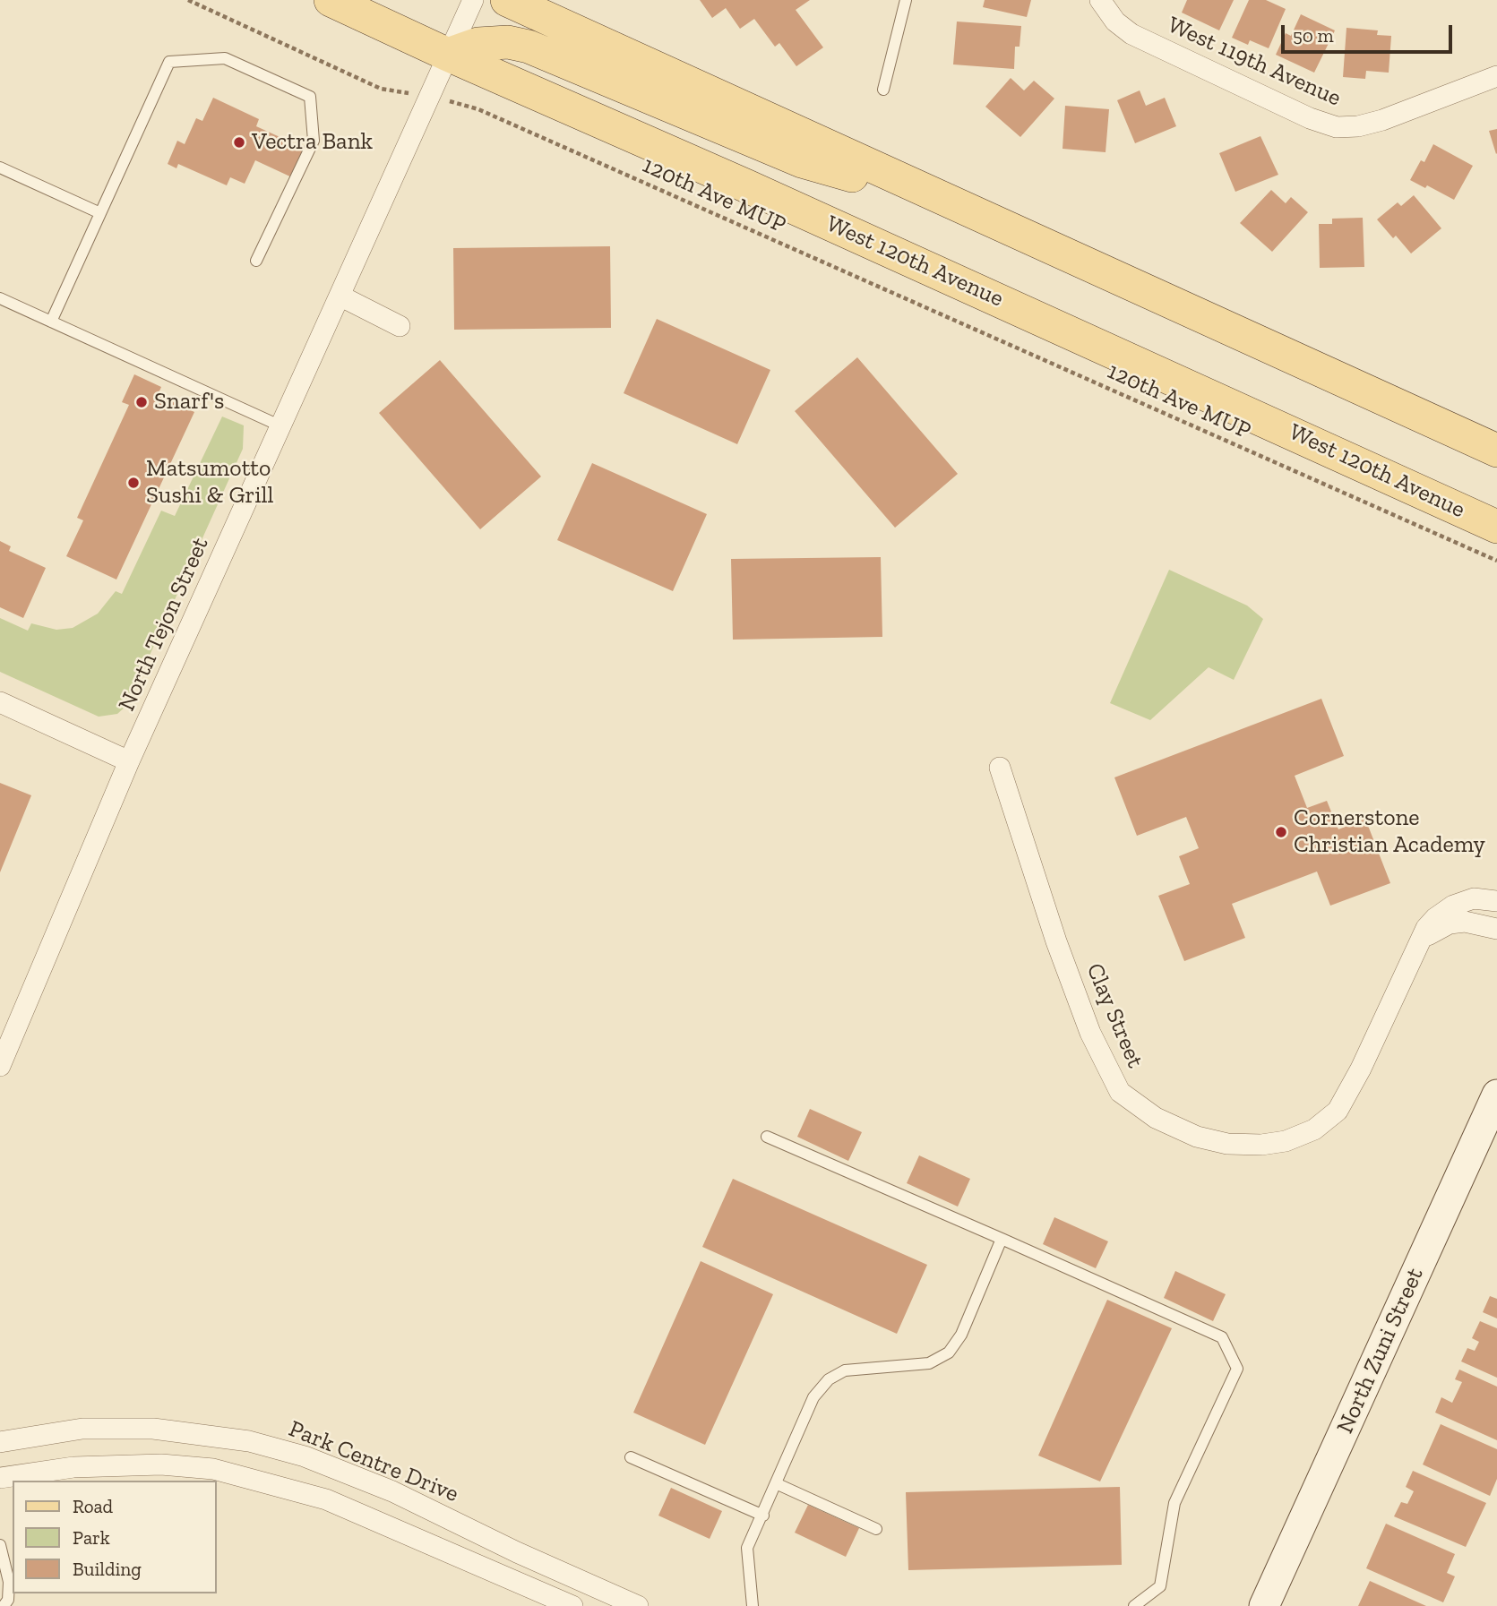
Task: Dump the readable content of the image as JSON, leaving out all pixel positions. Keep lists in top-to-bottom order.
{
  "streets": {
    "main road": ["West 120th Avenue"],
    "street": [
      "West 119th Avenue",
      "North Tejon Street",
      "Clay Street",
      "North Zuni Street",
      "Park Centre Drive"
    ],
    "path": ["120th Ave MUP"]
  },
  "crossings": [
    ["120th Ave MUP", "North Tejon Street"],
    ["West 120th Avenue", "North Tejon Street"]
  ],
  "places": [
    "Vectra Bank",
    "Snarf's",
    "Matsumotto Sushi & Grill",
    "Cornerstone Christian Academy"
  ],
  "legend": ["Road", "Park", "Building"],
  "scale_bar": "50 m"
}
